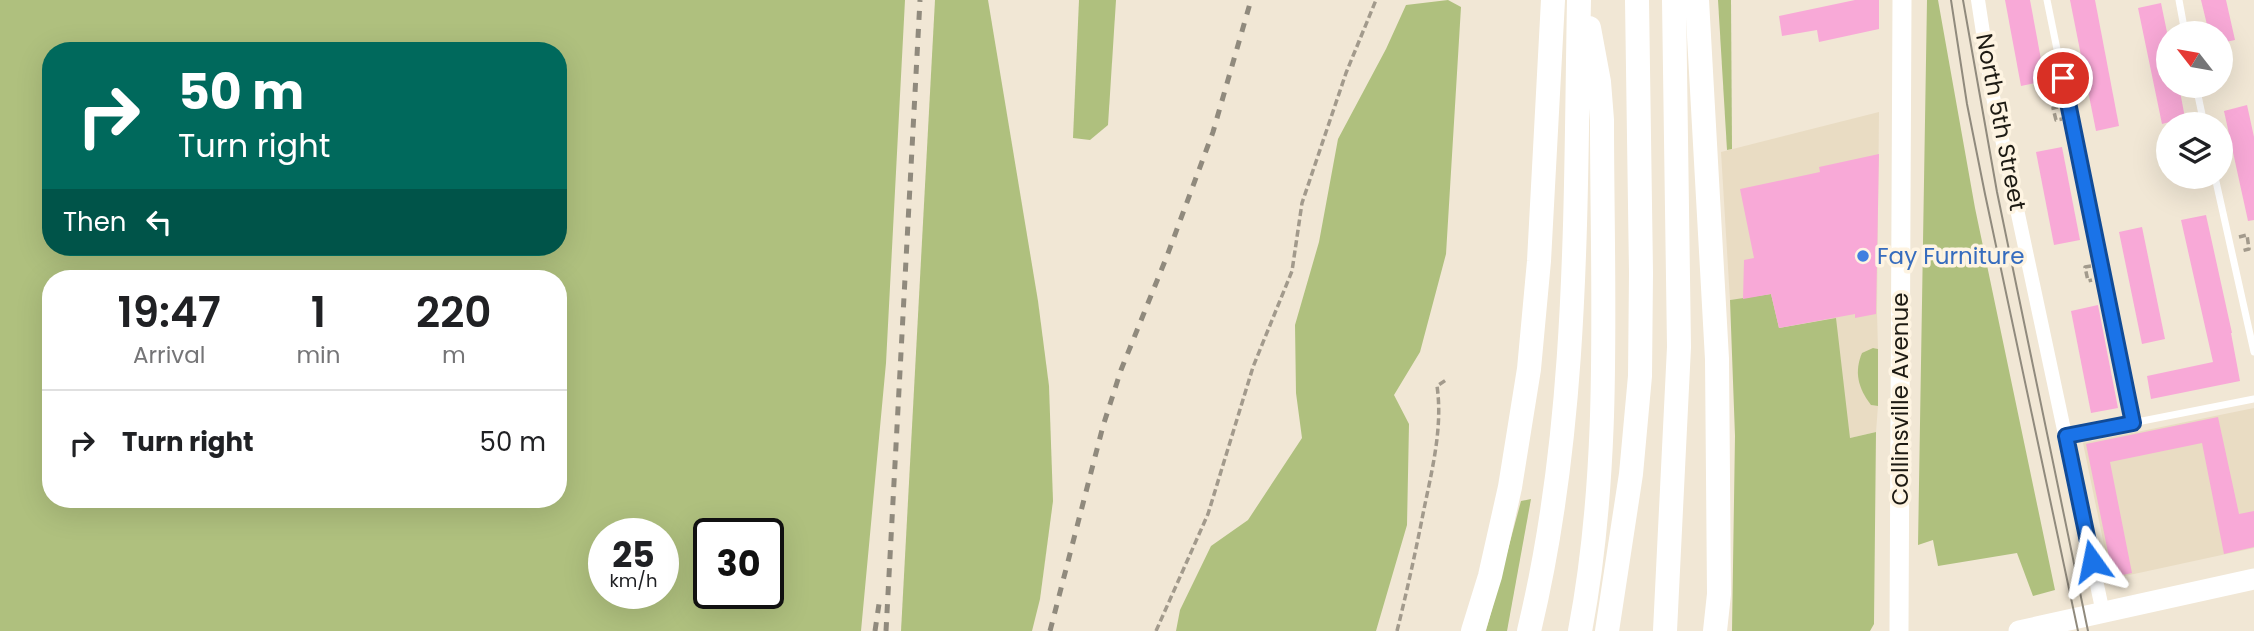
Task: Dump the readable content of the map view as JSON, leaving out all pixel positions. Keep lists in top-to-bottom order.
{
  "streets": {
    "main road": ["Collinsville Avenue"],
    "street": ["North 5th Street"]
  },
  "places": ["Fay Furniture"],
  "north": "top left",
  "page": {
    "turn": ["50 m", "Turn right"],
    "then": "Then",
    "eta": [
      "19:47",
      "Arrival",
      "1",
      "min",
      "220",
      "m"
    ],
    "list": [
      {
        "name": "Turn right",
        "value": "50 m"
      }
    ],
    "speed": "25 km/h",
    "limit": "30"
  }
}
